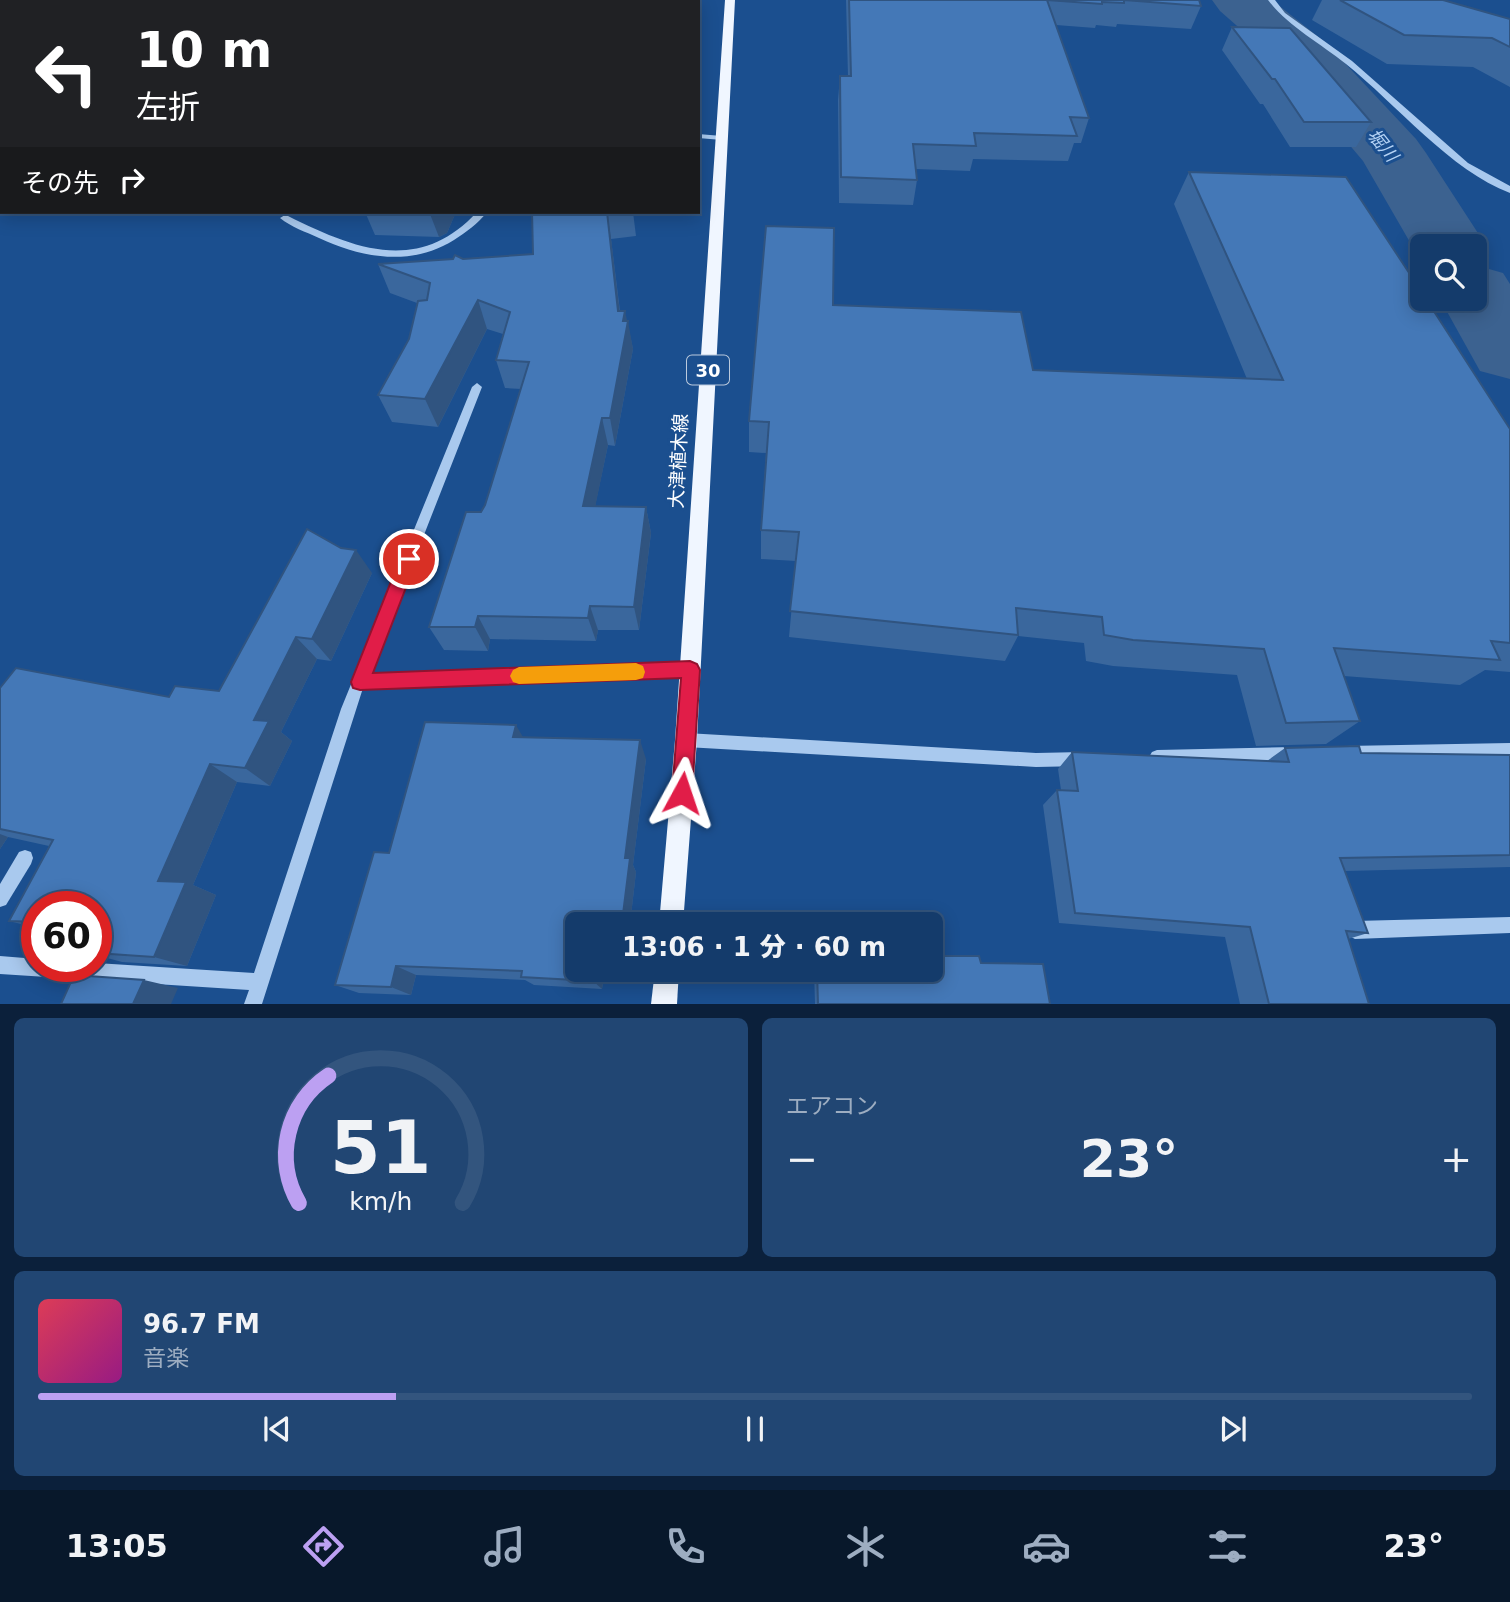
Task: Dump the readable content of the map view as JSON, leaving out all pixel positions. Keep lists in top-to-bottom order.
{
  "streets": {
    "main road": ["30", "大津植木線"]
  },
  "water": ["堀川"],
  "page": {
    "turn": ["10 m", "左折"],
    "then": "その先",
    "limit": "60",
    "trip": "13:06 · 1 分 · 60 m",
    "tile": "エアコン",
    "heat": ["−", "23°", "+"],
    "song": ["96.7 FM", "音楽"],
    "tabs": ["13:05", "23°"],
    "gauge": ["51", "km/h"]
  }
}
